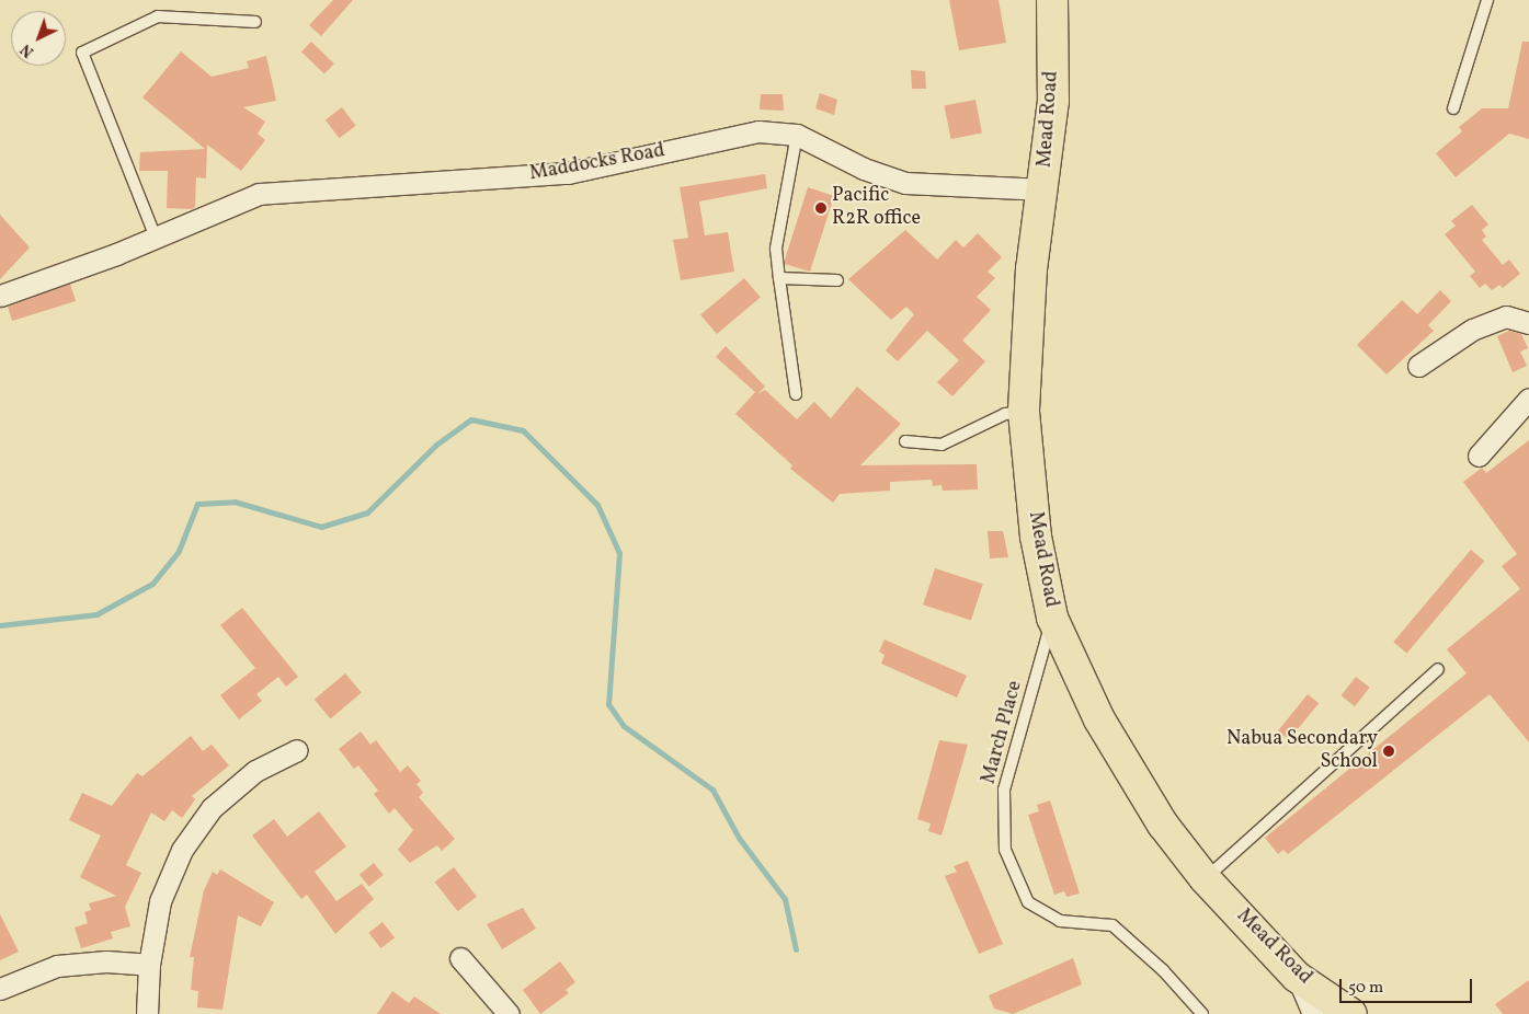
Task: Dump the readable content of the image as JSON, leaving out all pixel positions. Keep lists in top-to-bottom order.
{
  "streets": {
    "main road": ["Mead Road"],
    "street": ["Maddocks Road"],
    "lane": ["March Place"]
  },
  "crossings": [
    ["Mead Road", "Maddocks Road"],
    ["Mead Road", "March Place"]
  ],
  "places": ["Pacific R2R office", "Nabua Secondary School"],
  "scale_bar": "50 m",
  "north": "bottom left"
}
